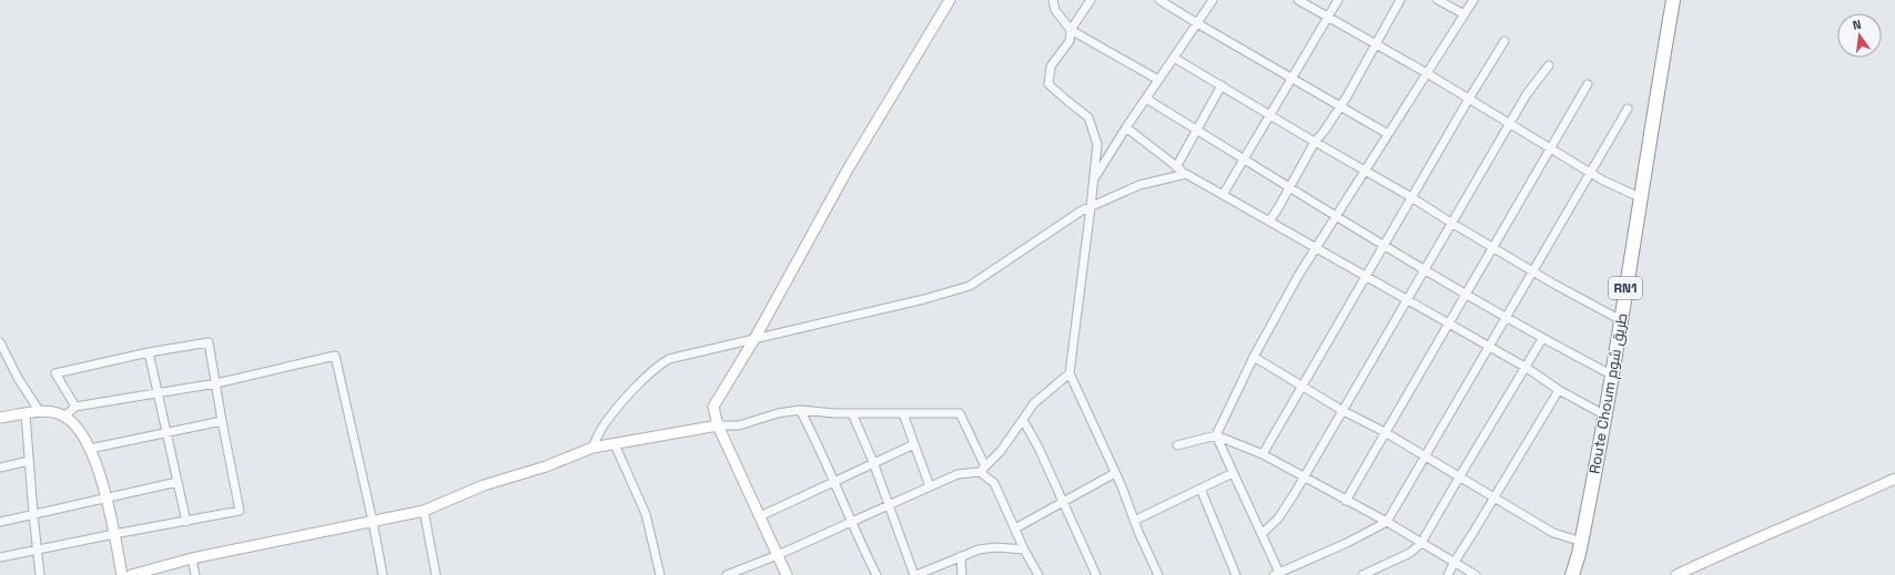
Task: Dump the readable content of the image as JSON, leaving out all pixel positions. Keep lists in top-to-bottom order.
{
  "streets": {
    "highway": ["RN1", "Route Choum طريق شوم"]
  },
  "north": "top"
}
